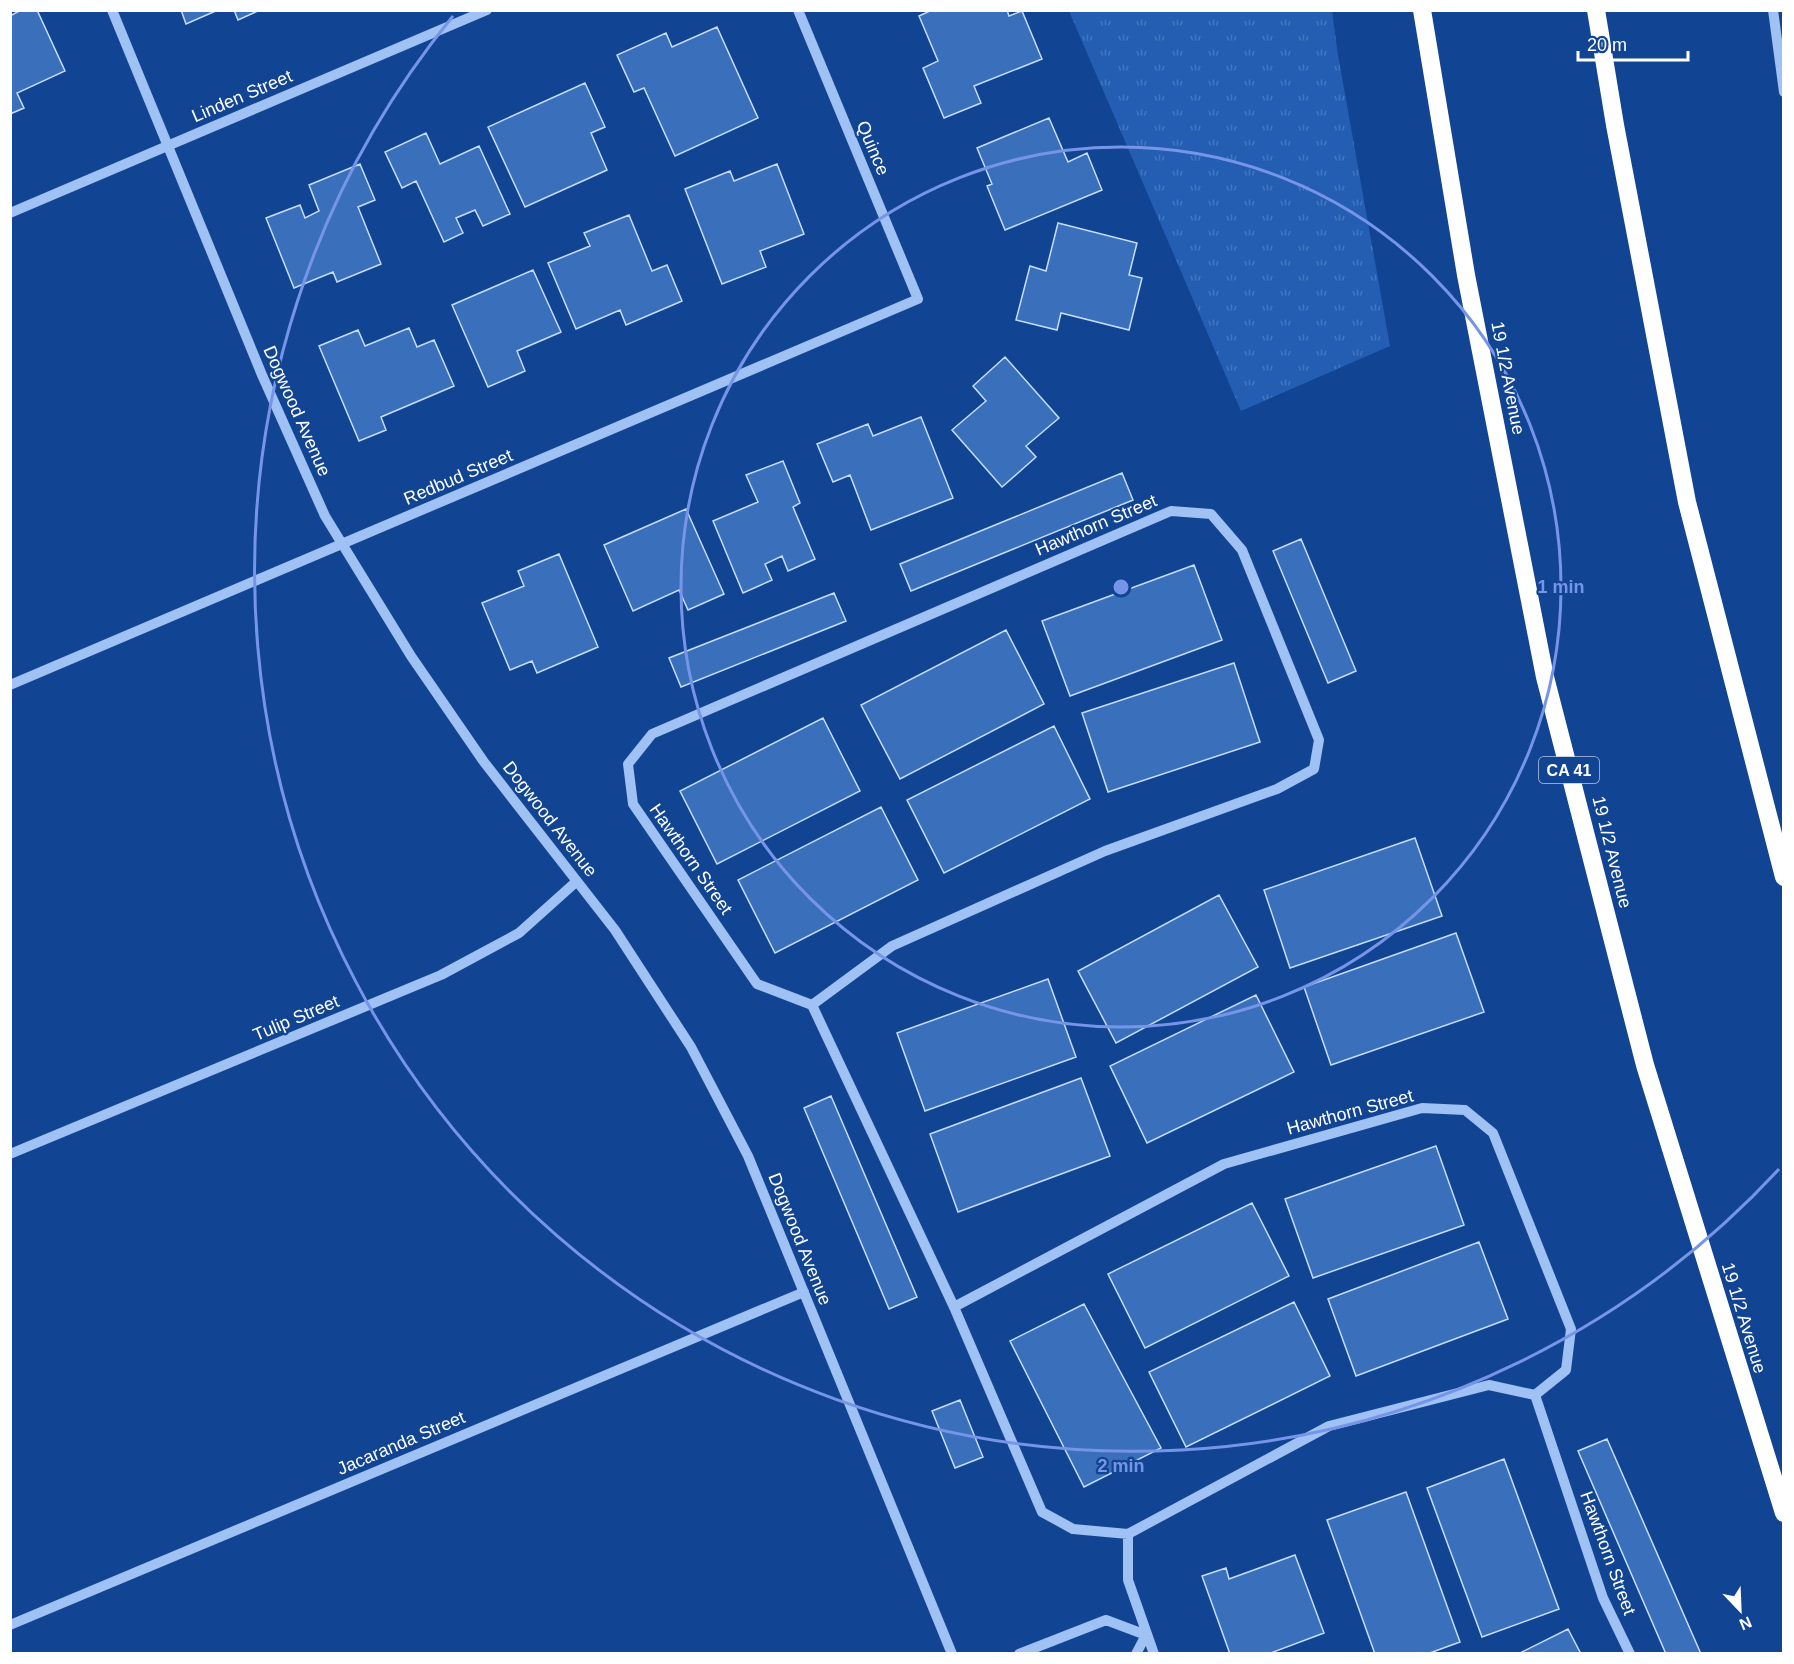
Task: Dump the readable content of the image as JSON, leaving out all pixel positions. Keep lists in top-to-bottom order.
{
  "streets": {
    "highway": ["19 1/2 Avenue", "CA 41"],
    "street": [
      "Linden Street",
      "Quince",
      "Dogwood Avenue",
      "Redbud Street",
      "Hawthorn Street",
      "Tulip Street",
      "Jacaranda Street"
    ]
  },
  "crossings": [
    ["Linden Street", "Dogwood Avenue"],
    ["Quince", "Redbud Street"],
    ["Dogwood Avenue", "Redbud Street"],
    ["Dogwood Avenue", "Tulip Street"],
    ["Dogwood Avenue", "Jacaranda Street"]
  ],
  "scale_bar": "20 m",
  "north": "bottom right",
  "rings": ["1 min", "2 min"]
}
